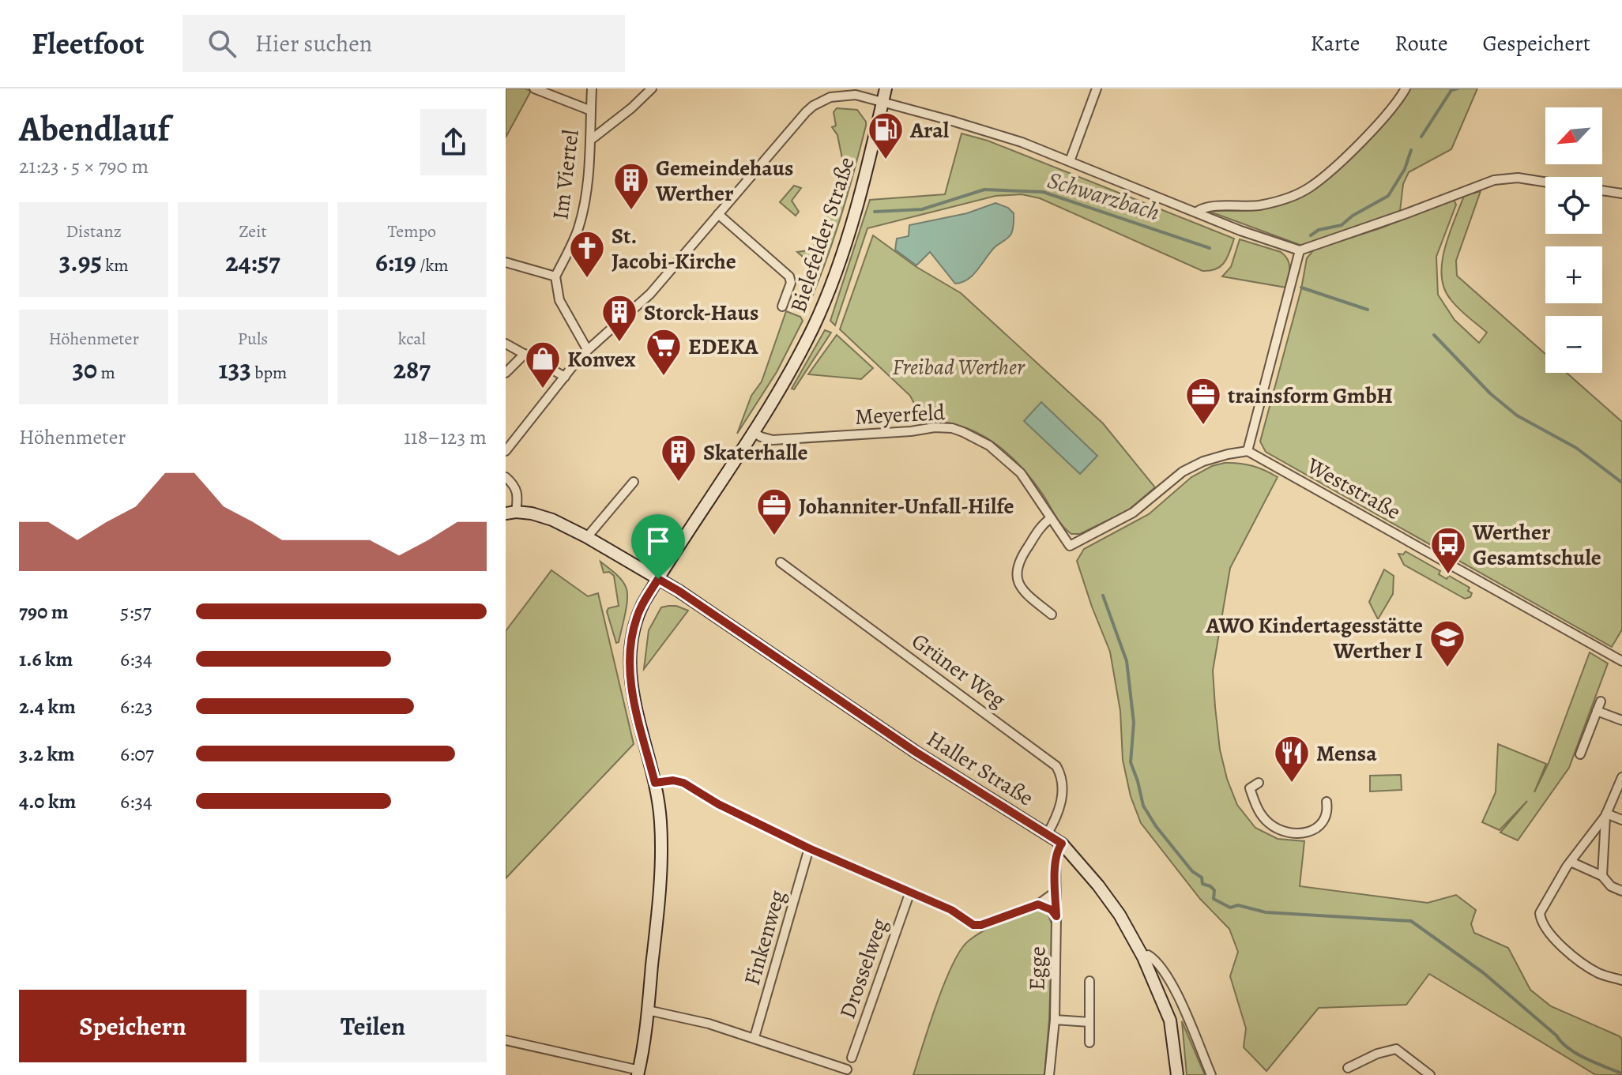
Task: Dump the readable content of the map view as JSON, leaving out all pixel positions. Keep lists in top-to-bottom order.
{
  "streets": {
    "main road": ["Bielefelder Straße", "Haller Straße"],
    "street": [
      "Im Viertel",
      "Meyerfeld",
      "Weststraße",
      "Grüner Weg",
      "Finkenweg",
      "Drosselweg",
      "Egge"
    ]
  },
  "crossings": [
    ["Bielefelder Straße", "Meyerfeld"],
    ["Bielefelder Straße", "Haller Straße"],
    ["Meyerfeld", "Weststraße"],
    ["Grüner Weg", "Haller Straße"],
    ["Haller Straße", "Egge"]
  ],
  "water": ["Schwarzbach"],
  "parks": ["Freibad Werther"],
  "places": {
    "fuel station": ["Aral"],
    "building": ["Gemeindehaus Werther", "Storck-Haus", "Skaterhalle"],
    "church": ["St. Jacobi-Kirche"],
    "supermarket": ["EDEKA"],
    "shop": ["Konvex"],
    "office": ["trainsform GmbH", "Johanniter-Unfall-Hilfe"],
    "bus stop": ["Werther Gesamtschule"],
    "school or university": ["AWO Kindertagesstätte Werther I"],
    "restaurant": ["Mensa"]
  },
  "north": "bottom left",
  "page": {
    "header": "Fleetfoot",
    "search": "Hier suchen",
    "nav": ["Karte", "Route", "Gespeichert"],
    "heading": ["Abendlauf", "21:23 · 5 × 790 m"],
    "map_buttons": ["+", "−"],
    "stats": [
      ["Distanz", "3.95 km"],
      ["Zeit", "24:57"],
      ["Tempo", "6:19 /km"],
      ["Höhenmeter", "30 m"],
      ["Puls", "133 bpm"],
      ["kcal", "287"]
    ],
    "chart": ["Höhenmeter", "118–123 m"],
    "list": [
      {
        "name": "790 m",
        "note": "5:57"
      },
      {
        "name": "1.6 km",
        "note": "6:34"
      },
      {
        "name": "2.4 km",
        "note": "6:23"
      },
      {
        "name": "3.2 km",
        "note": "6:07"
      },
      {
        "name": "4.0 km",
        "note": "6:34"
      }
    ],
    "buttons": ["Speichern", "Teilen"]
  }
}
